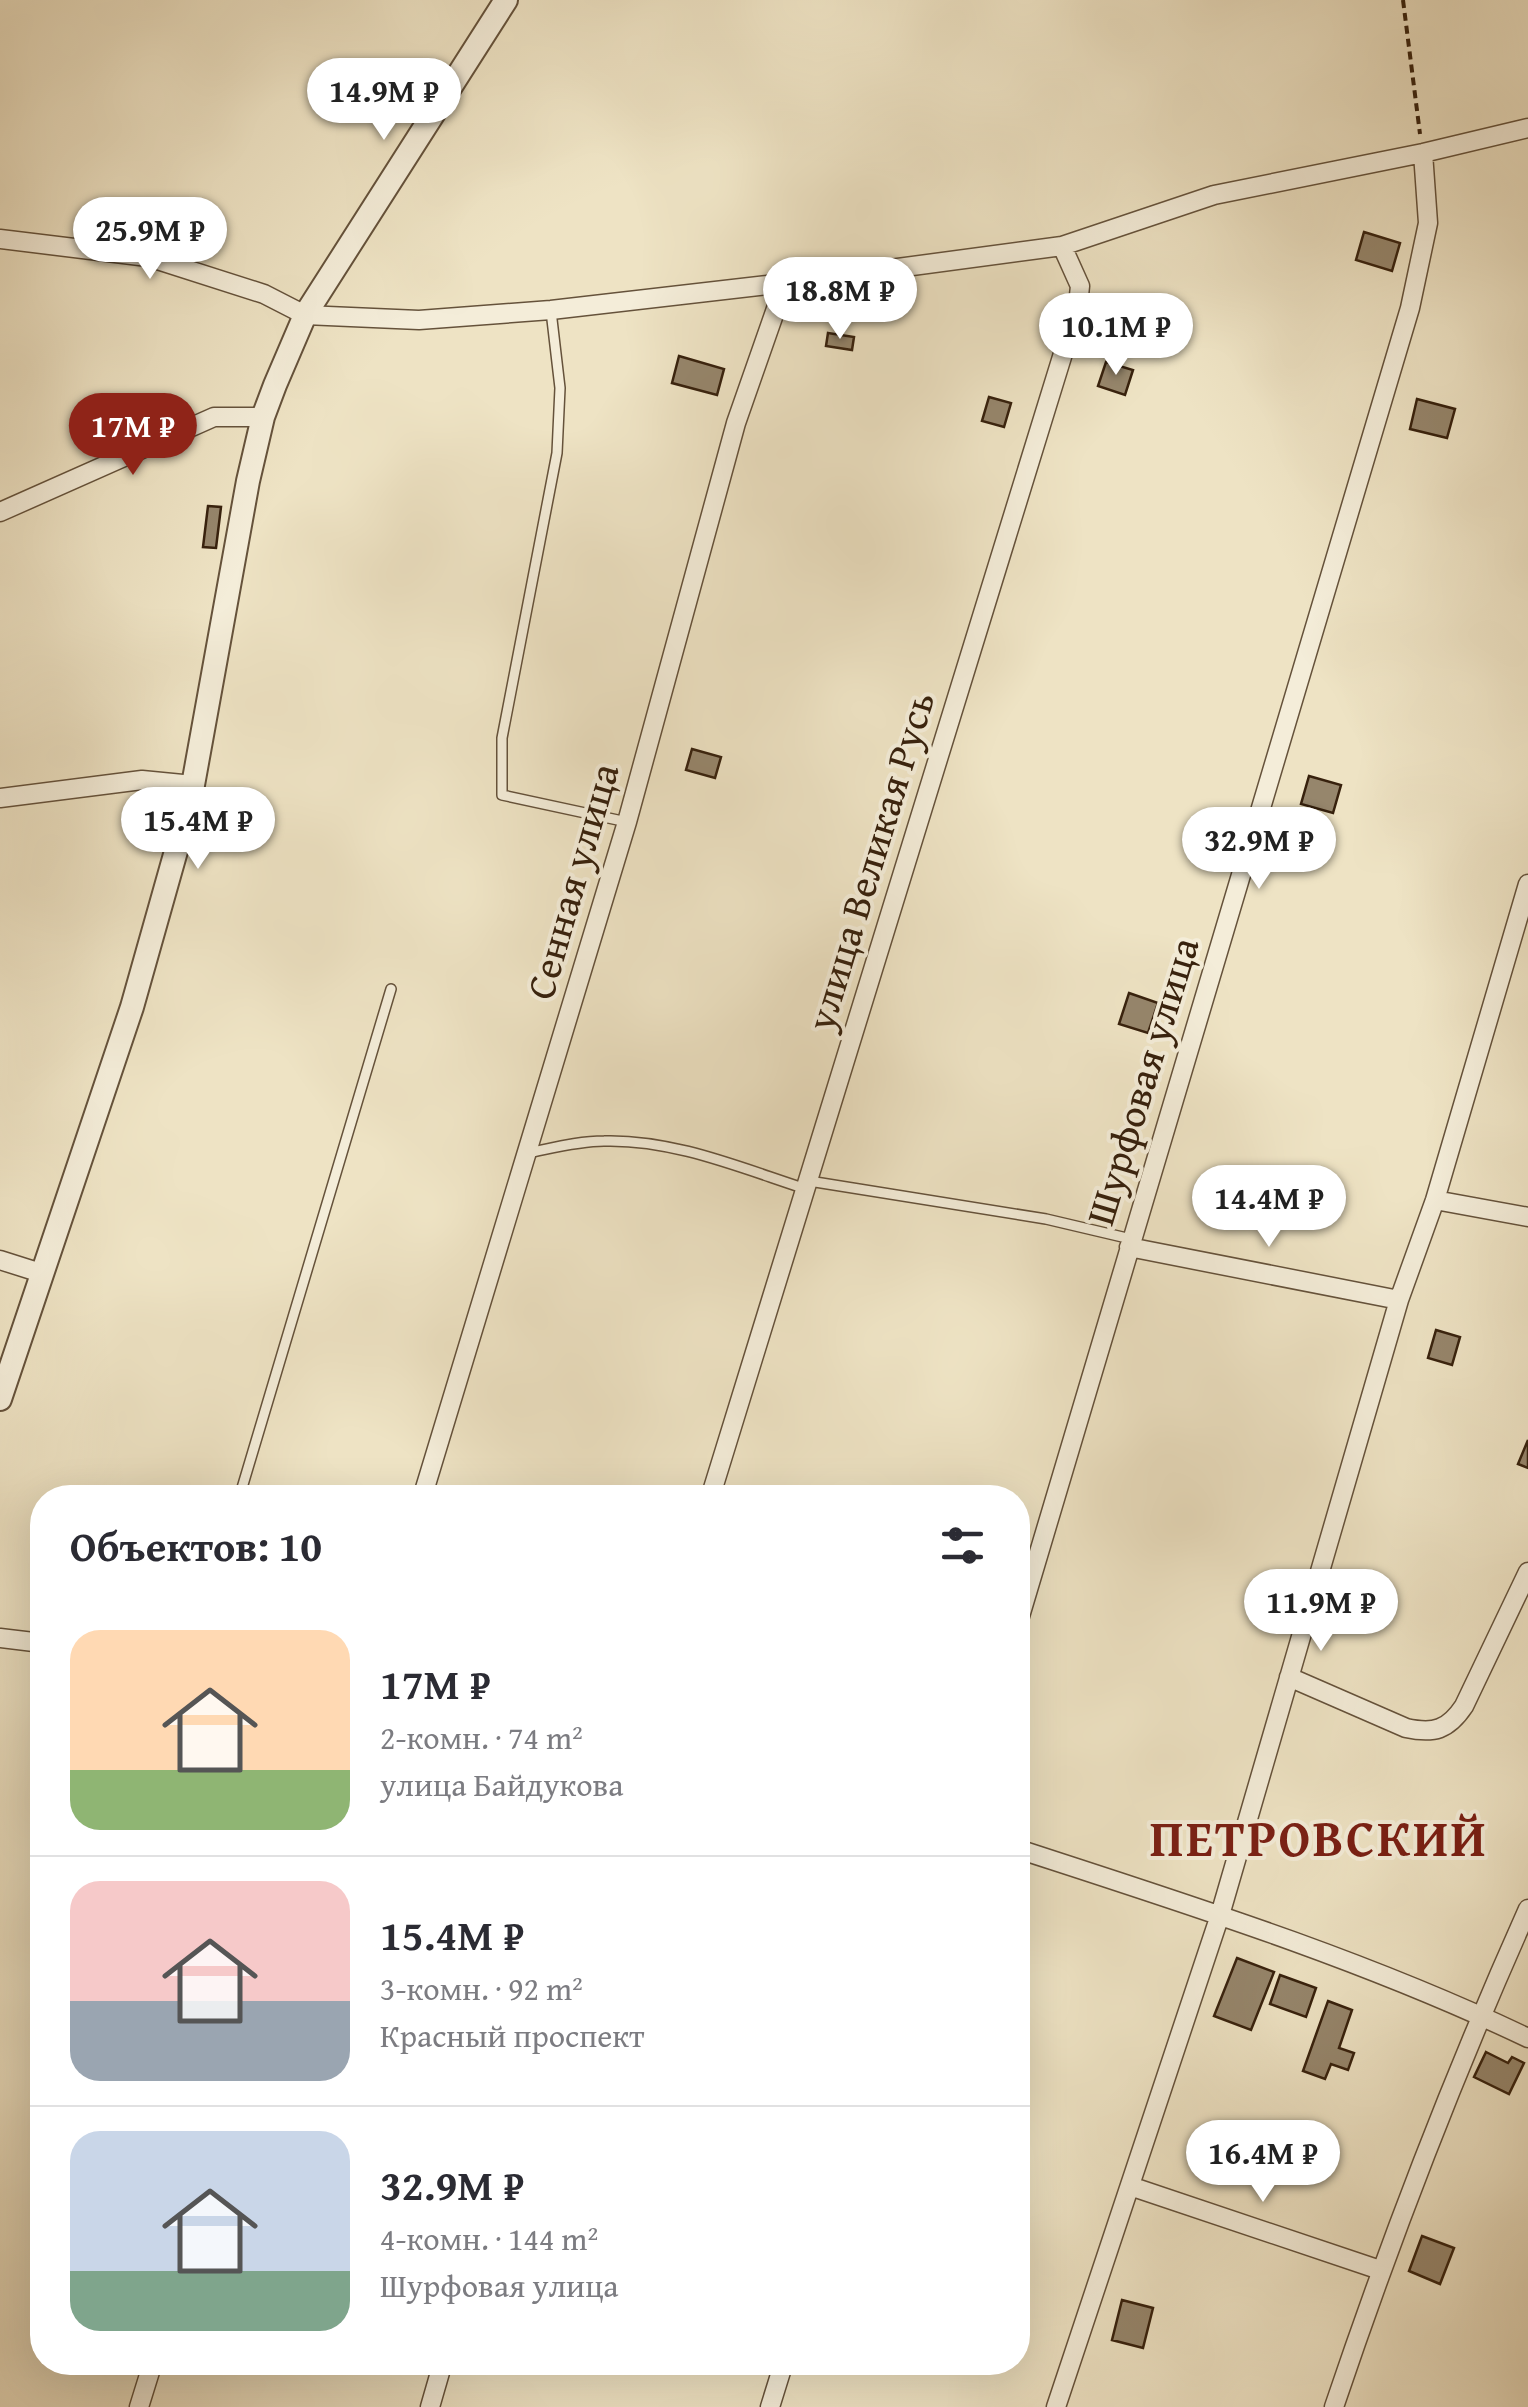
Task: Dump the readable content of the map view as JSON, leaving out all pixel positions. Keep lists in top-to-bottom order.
{
  "streets": {
    "street": ["улица Великая Русь", "Сенная улица", "Шурфовая улица"]
  },
  "districts": ["ПЕТРОВСКИЙ"],
  "page": {
    "price": [
      "14.9M ₽",
      "25.9M ₽",
      "18.8M ₽",
      "10.1M ₽",
      "17M ₽",
      "15.4M ₽",
      "32.9M ₽",
      "14.4M ₽",
      "11.9M ₽",
      "16.4M ₽"
    ],
    "heading": "Объектов: 10",
    "list": [
      {
        "name": "17M ₽",
        "note": "2-комн. · 74 m² · улица Байдукова"
      },
      {
        "name": "15.4M ₽",
        "note": "3-комн. · 92 m² · Красный проспект"
      },
      {
        "name": "32.9M ₽",
        "note": "4-комн. · 144 m² · Шурфовая улица"
      }
    ]
  }
}
